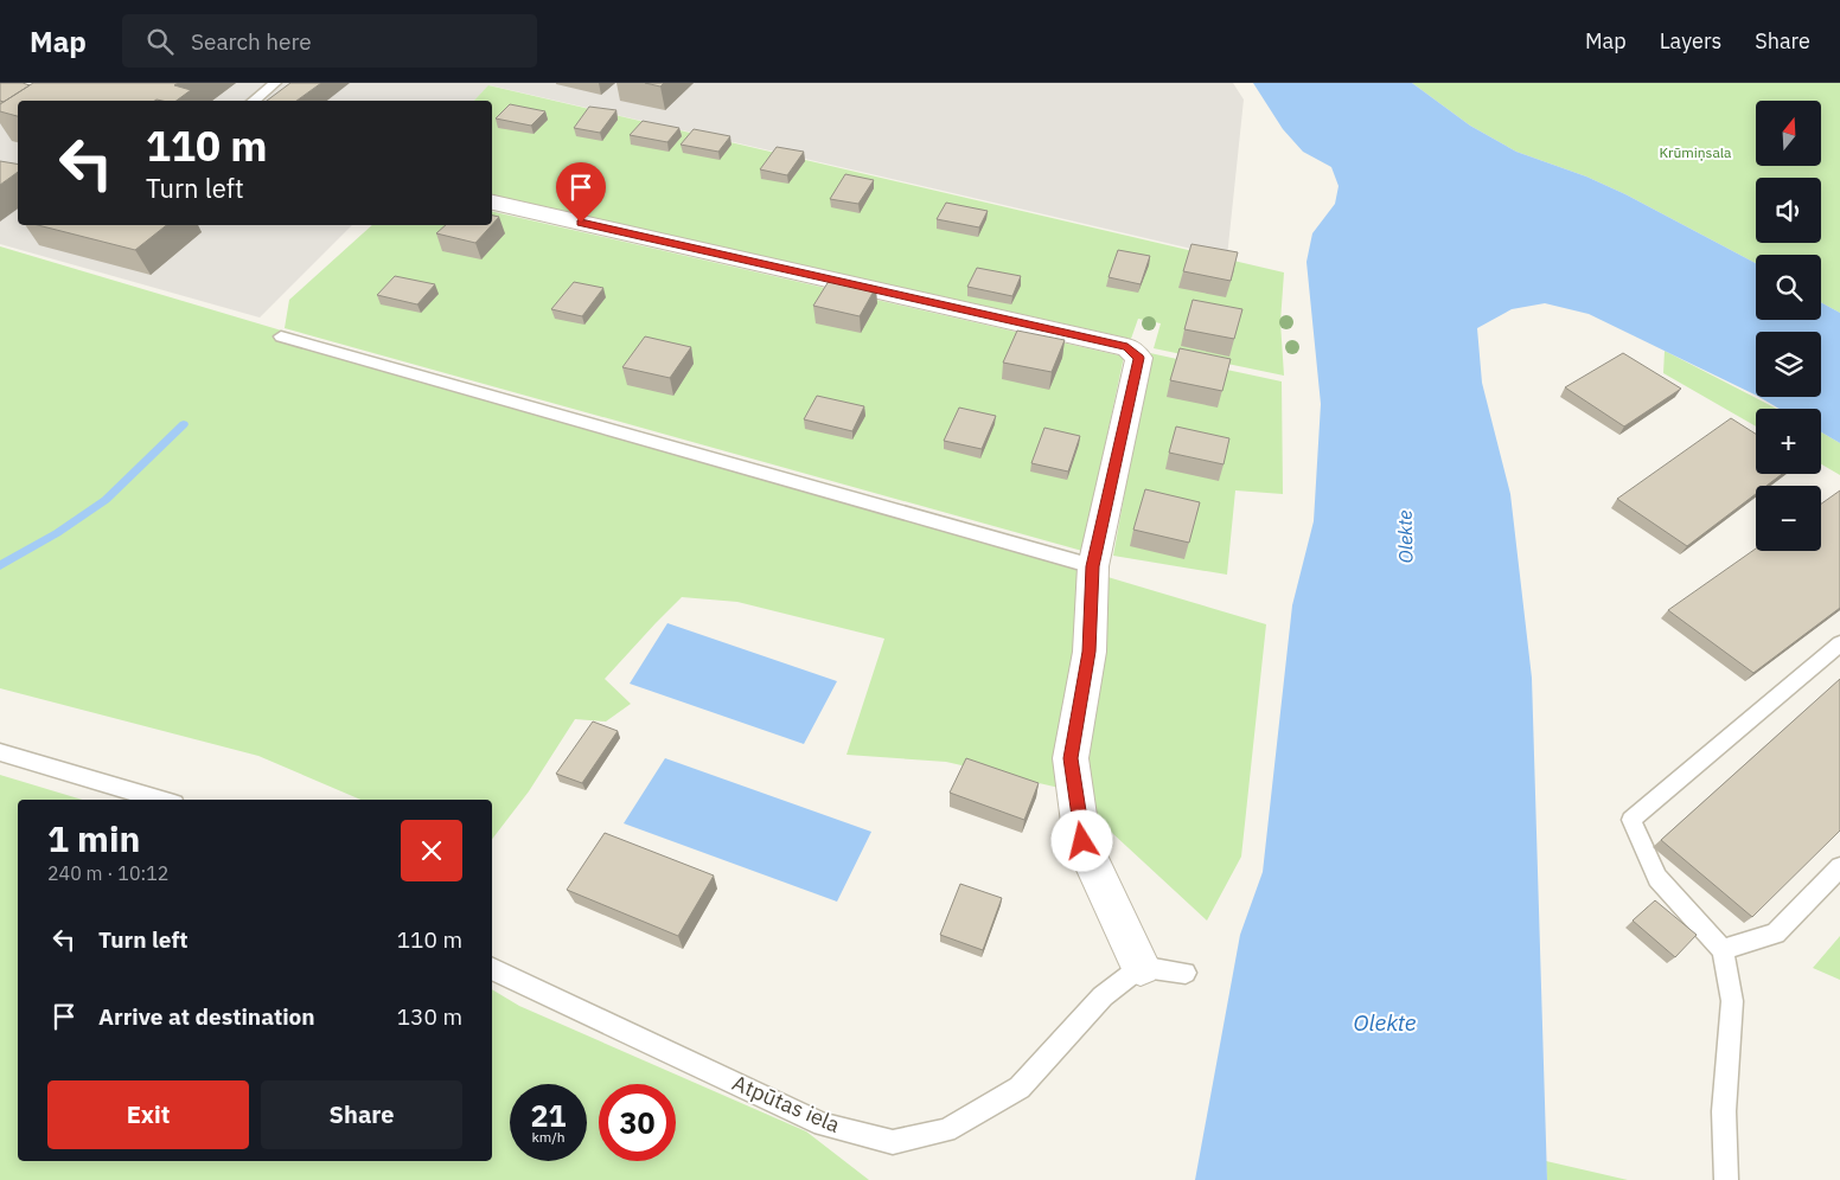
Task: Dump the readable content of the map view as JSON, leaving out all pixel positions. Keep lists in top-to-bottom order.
{
  "streets": {
    "lane": ["Atpūtas iela"]
  },
  "water": ["Olekte"],
  "parks": ["Krūmiņsala"],
  "north": "top",
  "page": {
    "header": "Map",
    "search": "Search here",
    "nav": ["Map", "Layers", "Share"],
    "map_buttons": ["+", "−"],
    "turn": ["110 m", "Turn left"],
    "heading": ["1 min", "240 m · 10:12"],
    "list": [
      {
        "name": "Turn left",
        "value": "110 m"
      },
      {
        "name": "Arrive at destination",
        "value": "130 m"
      }
    ],
    "buttons": ["Exit", "Share"],
    "speed": "21 km/h",
    "limit": "30"
  }
}
